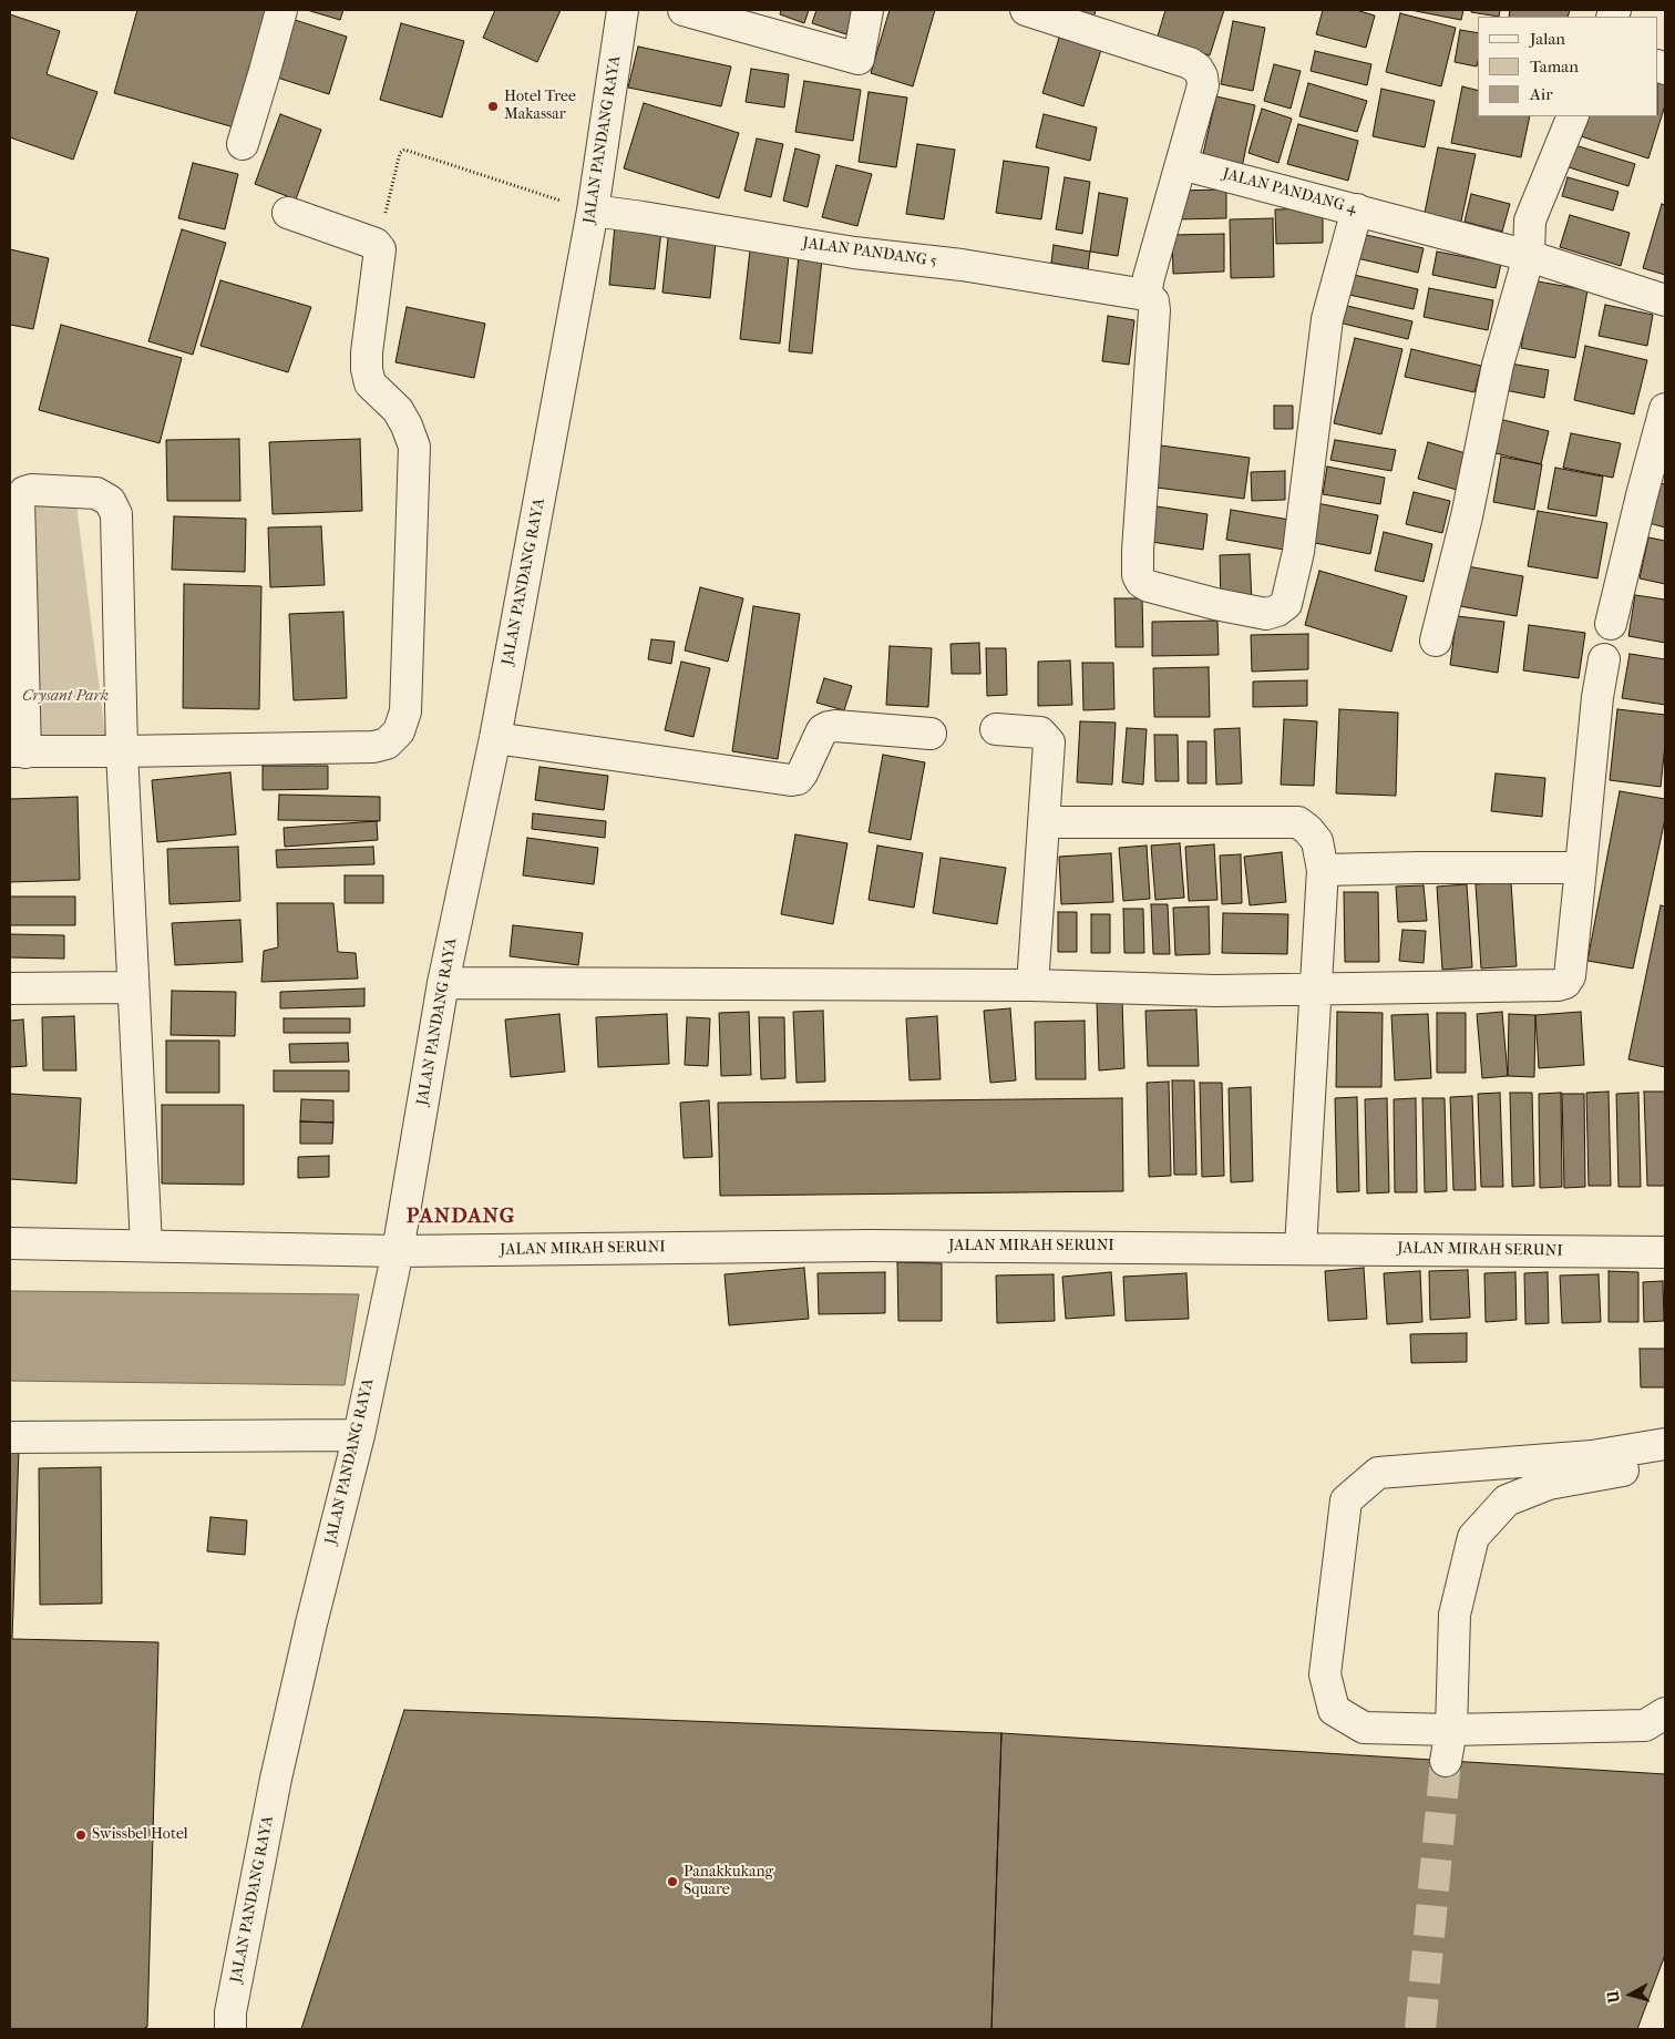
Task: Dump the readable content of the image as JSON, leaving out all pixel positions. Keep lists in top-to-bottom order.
{
  "streets": {
    "street": [
      "JALAN PANDANG RAYA",
      "JALAN PANDANG 4",
      "JALAN PANDANG 5",
      "JALAN MIRAH SERUNI"
    ]
  },
  "crossings": [
    ["JALAN PANDANG RAYA", "JALAN PANDANG 5"],
    ["JALAN PANDANG RAYA", "JALAN MIRAH SERUNI"]
  ],
  "districts": ["PANDANG"],
  "parks": ["Crysant Park"],
  "places": ["Hotel Tree Makassar", "Swissbel Hotel", "Panakkukang Square"],
  "legend": ["Jalan", "Taman", "Air"],
  "north": "left"
}
